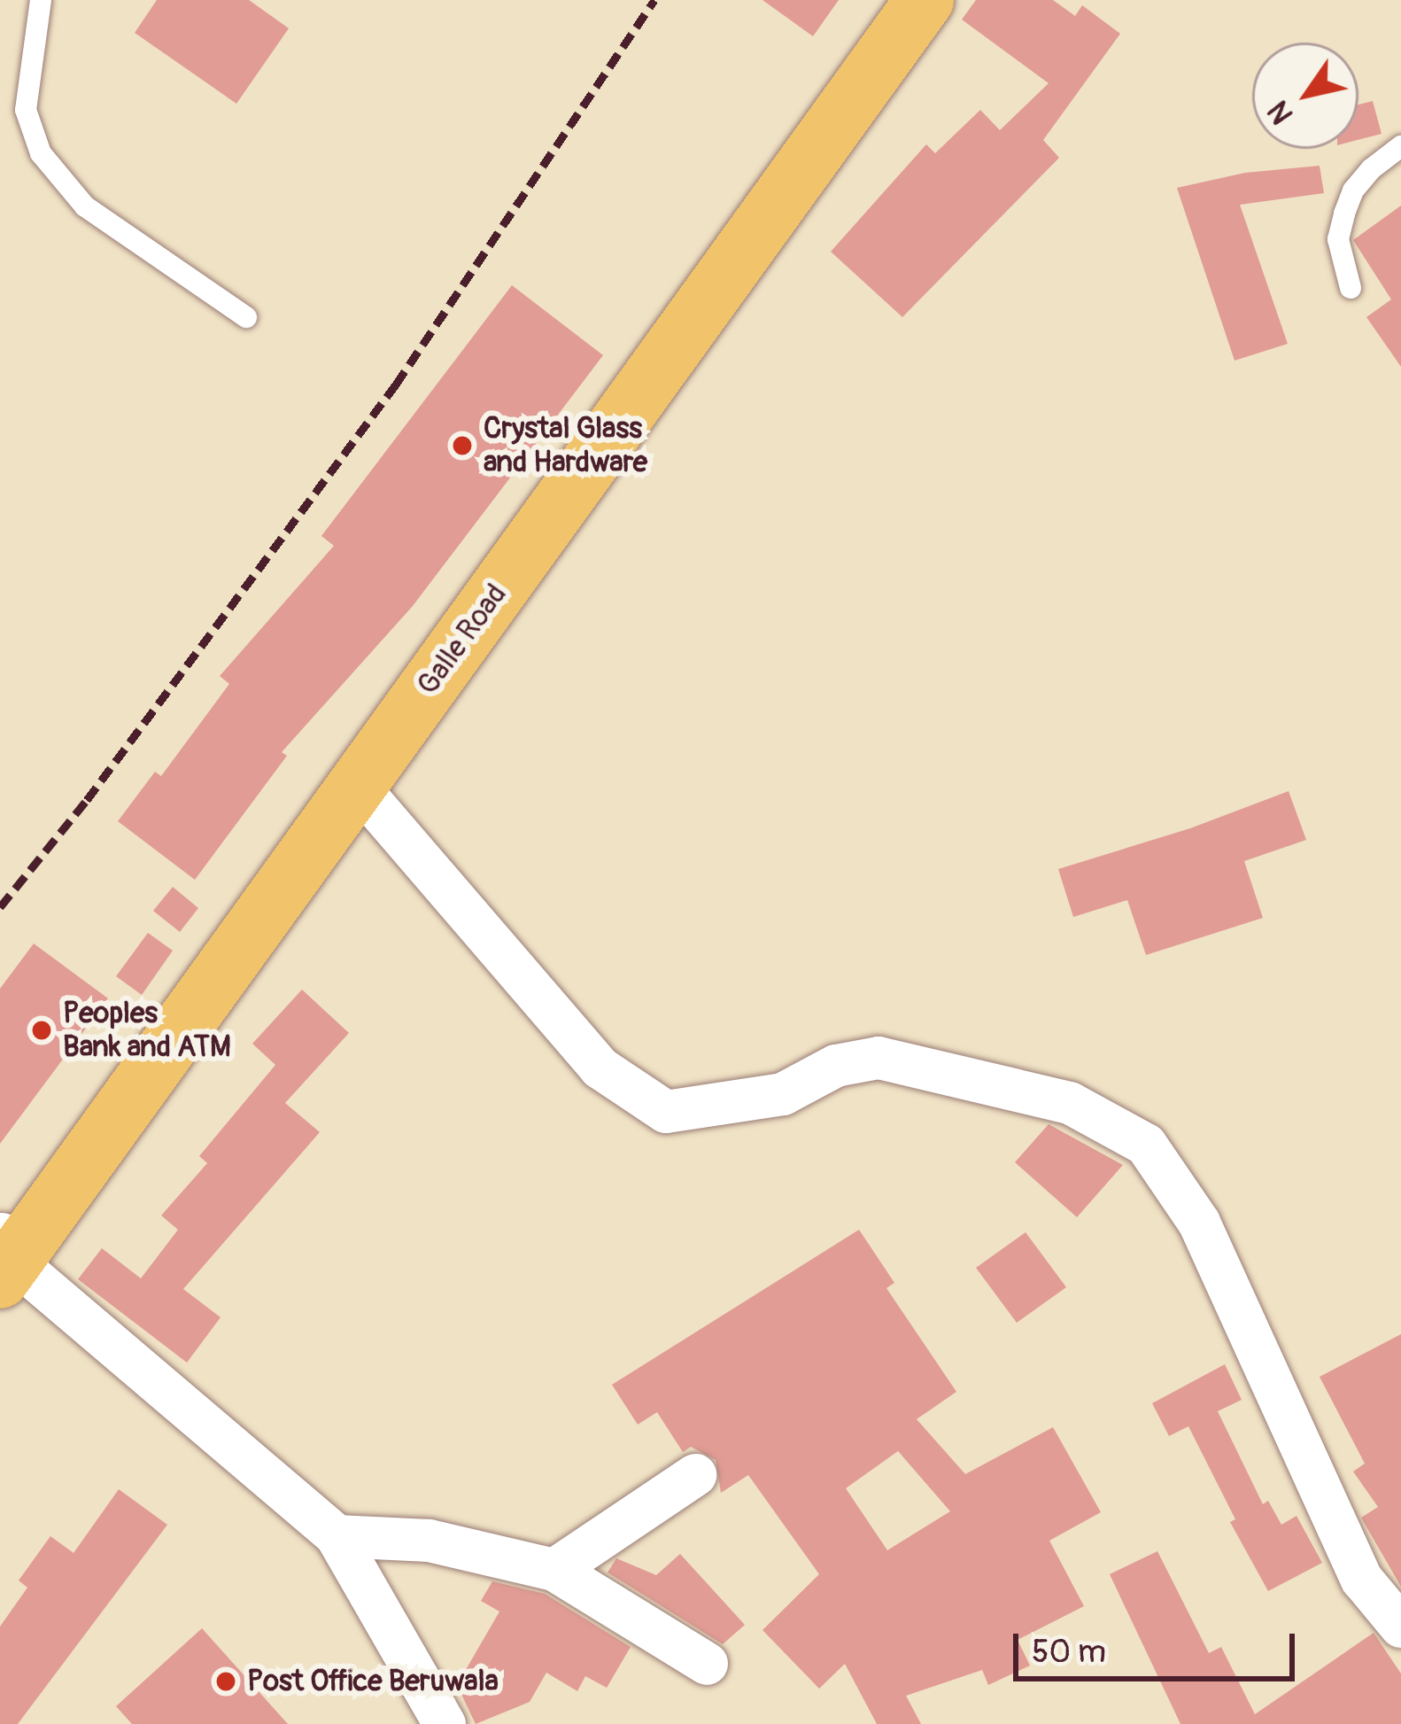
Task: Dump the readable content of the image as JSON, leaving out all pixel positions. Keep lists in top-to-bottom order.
{
  "streets": {
    "highway": ["Galle Road"]
  },
  "places": ["Crystal Glass and Hardware", "Peoples Bank and ATM", "Post Office Beruwala"],
  "scale_bar": "50 m",
  "north": "bottom left"
}
